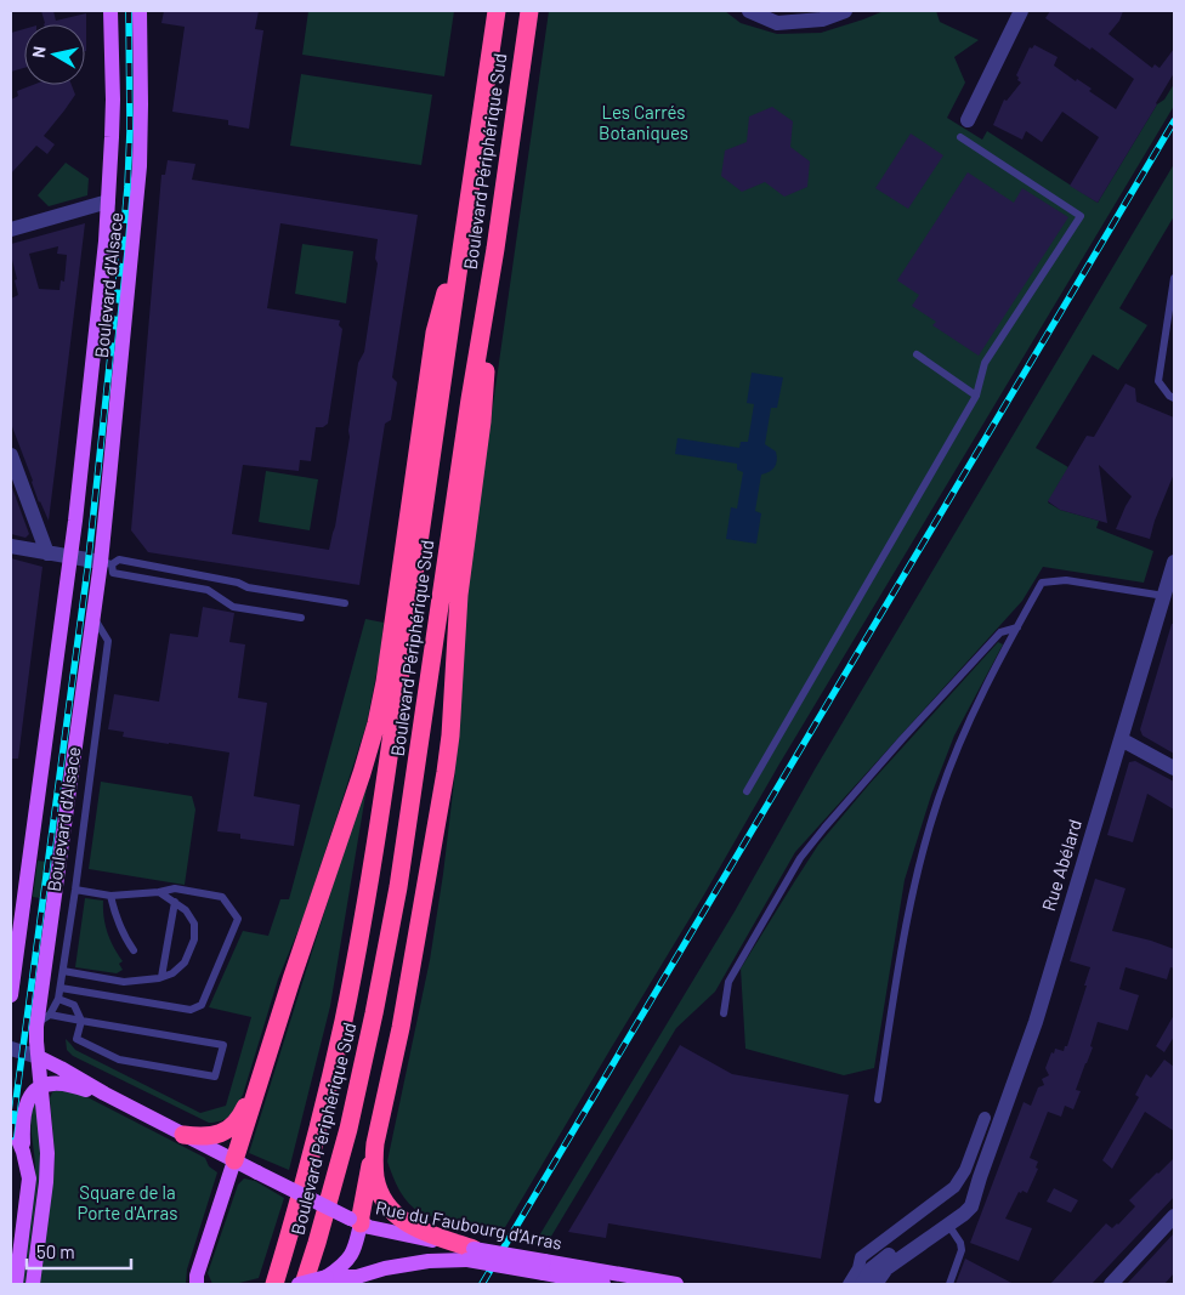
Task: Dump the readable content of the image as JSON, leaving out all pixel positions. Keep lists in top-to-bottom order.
{
  "streets": {
    "highway": ["Boulevard Périphérique Sud"],
    "main road": ["Boulevard d'Alsace", "Rue du Faubourg d'Arras"],
    "street": ["Rue Abélard"]
  },
  "crossings": [
    ["Boulevard d'Alsace", "Rue du Faubourg d'Arras"]
  ],
  "parks": ["Les Carrés Botaniques", "Square de la Porte d'Arras"],
  "scale_bar": "50 m",
  "north": "left"
}
